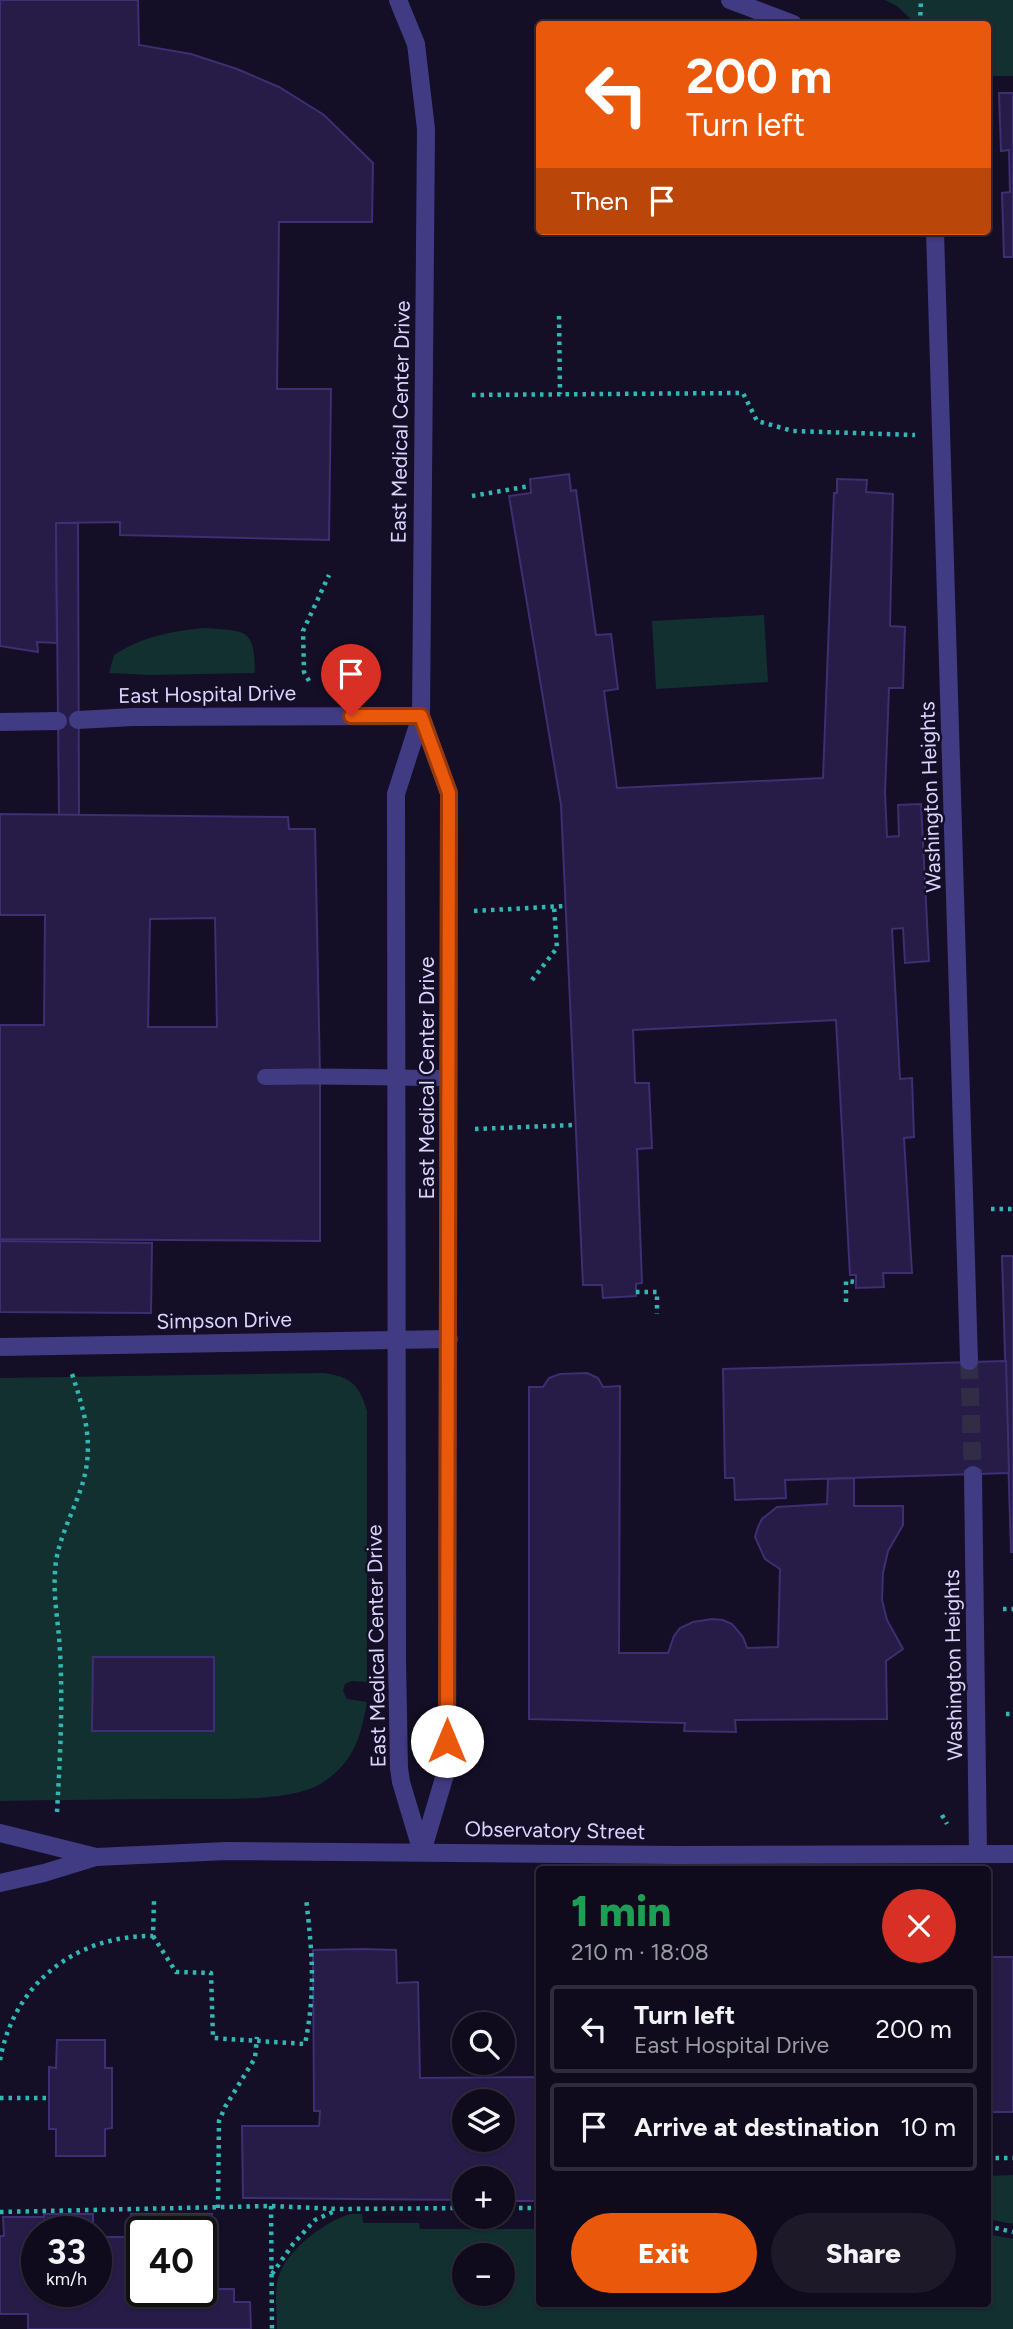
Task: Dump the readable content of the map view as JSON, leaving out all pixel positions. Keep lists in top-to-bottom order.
{
  "streets": {
    "street": [
      "East Medical Center Drive",
      "East Hospital Drive",
      "Washington Heights",
      "Simpson Drive",
      "Observatory Street"
    ]
  },
  "crossings": [
    ["East Medical Center Drive", "East Hospital Drive"],
    ["East Medical Center Drive", "Simpson Drive"],
    ["East Medical Center Drive", "Observatory Street"],
    ["Washington Heights", "Observatory Street"]
  ],
  "page": {
    "turn": ["200 m", "Turn left"],
    "then": "Then",
    "heading": ["1 min", "210 m · 18:08"],
    "list": [
      {
        "name": "Turn left",
        "note": "East Hospital Drive",
        "value": "200 m"
      },
      {
        "name": "Arrive at destination",
        "value": "10 m"
      }
    ],
    "map_buttons": ["+", "−"],
    "buttons": ["Exit", "Share"],
    "speed": "33 km/h",
    "limit": "40"
  }
}
